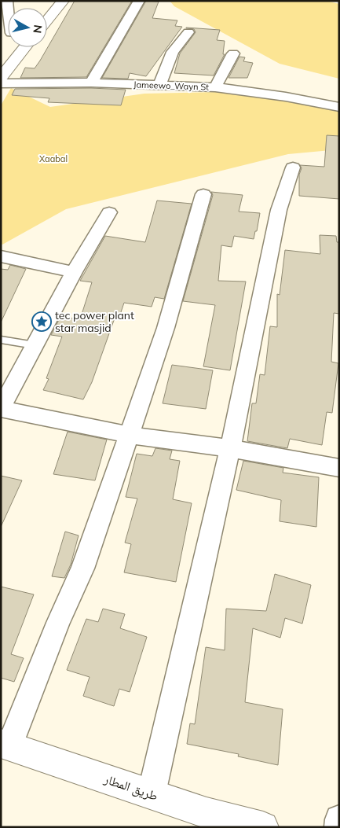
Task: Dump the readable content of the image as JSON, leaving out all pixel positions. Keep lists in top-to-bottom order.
{
  "streets": {
    "street": ["Jameewo_Wayn St", "طريق المطار"]
  },
  "parks": ["Xaabal"],
  "places": {
    "place": ["tec power plant star masjid"]
  },
  "north": "right"
}
